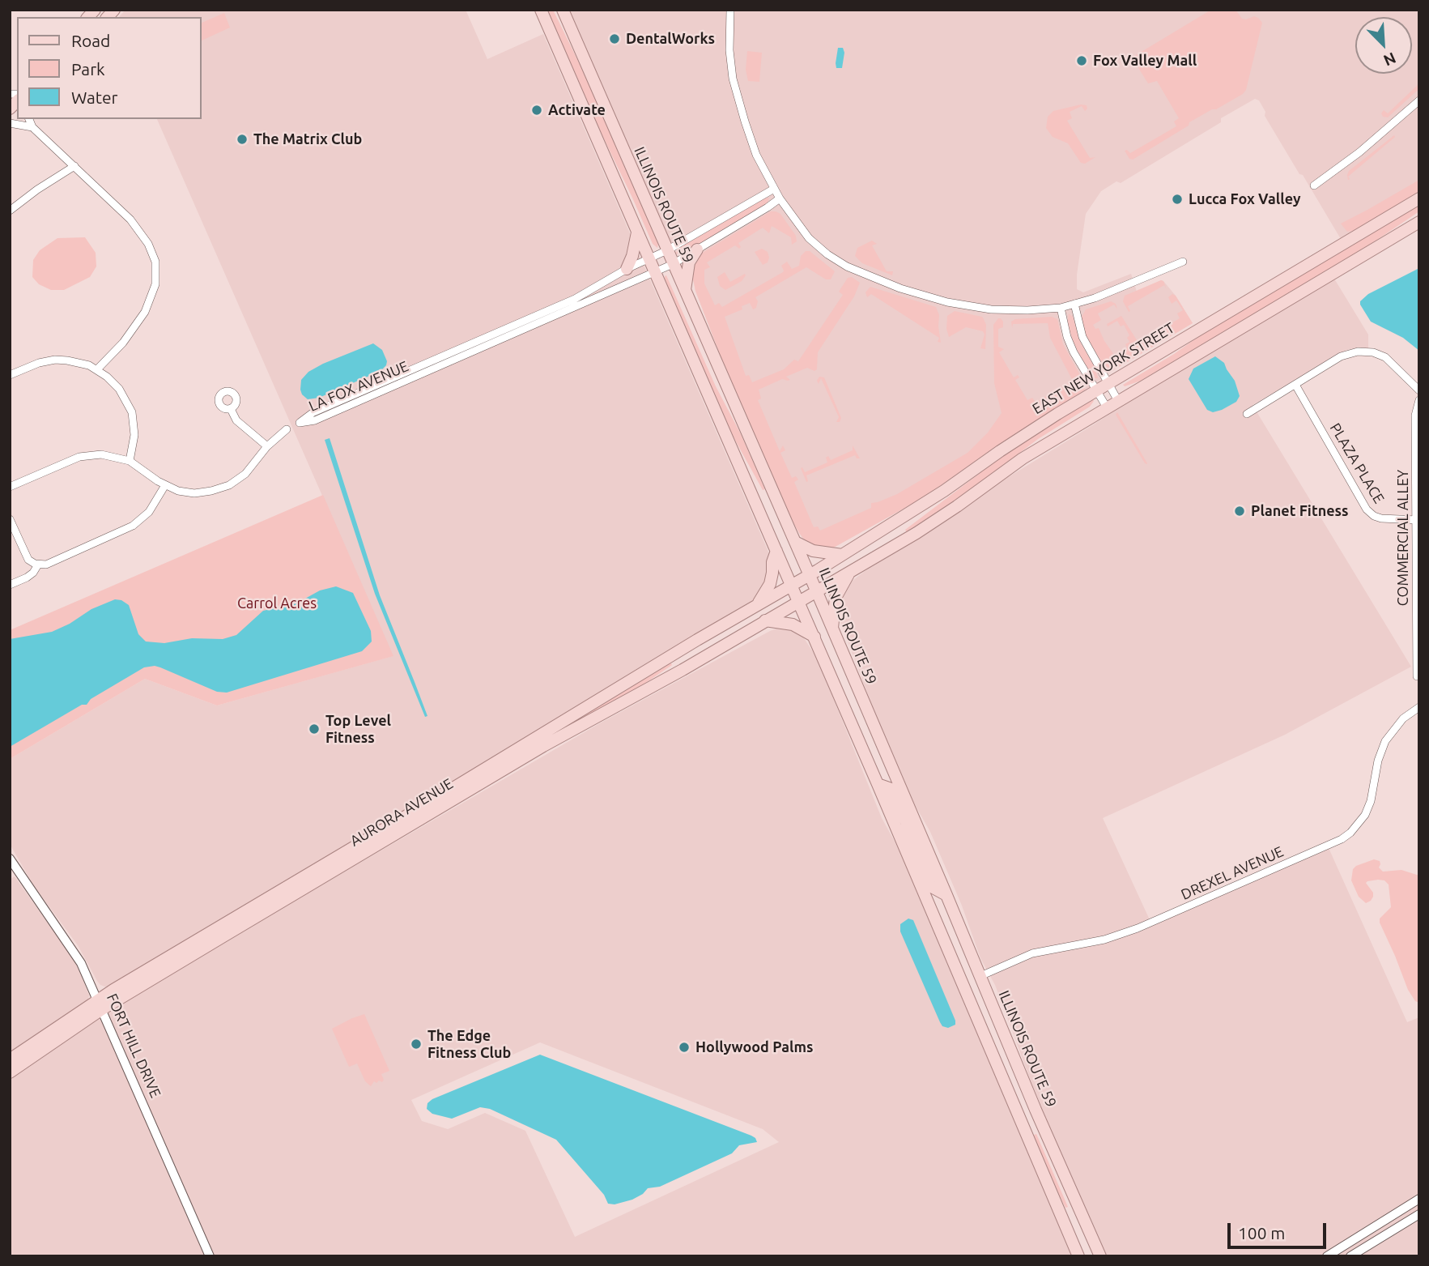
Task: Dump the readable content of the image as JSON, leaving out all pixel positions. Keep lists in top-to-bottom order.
{
  "streets": {
    "main road": ["ILLINOIS ROUTE 59", "EAST NEW YORK STREET", "AURORA AVENUE"],
    "street": [
      "LA FOX AVENUE",
      "PLAZA PLACE",
      "COMMERCIAL ALLEY",
      "DREXEL AVENUE",
      "FORT HILL DRIVE"
    ]
  },
  "crossings": [
    ["ILLINOIS ROUTE 59", "EAST NEW YORK STREET"],
    ["ILLINOIS ROUTE 59", "LA FOX AVENUE"],
    ["ILLINOIS ROUTE 59", "AURORA AVENUE"],
    ["ILLINOIS ROUTE 59", "DREXEL AVENUE"],
    ["EAST NEW YORK STREET", "AURORA AVENUE"],
    ["PLAZA PLACE", "COMMERCIAL ALLEY"],
    ["AURORA AVENUE", "FORT HILL DRIVE"]
  ],
  "parks": ["Carrol Acres"],
  "places": [
    "DentalWorks",
    "Fox Valley Mall",
    "Activate",
    "The Matrix Club",
    "Lucca Fox Valley",
    "Planet Fitness",
    "Top Level Fitness",
    "The Edge Fitness Club",
    "Hollywood Palms"
  ],
  "legend": ["Road", "Park", "Water"],
  "scale_bar": "100 m",
  "north": "bottom right"
}
